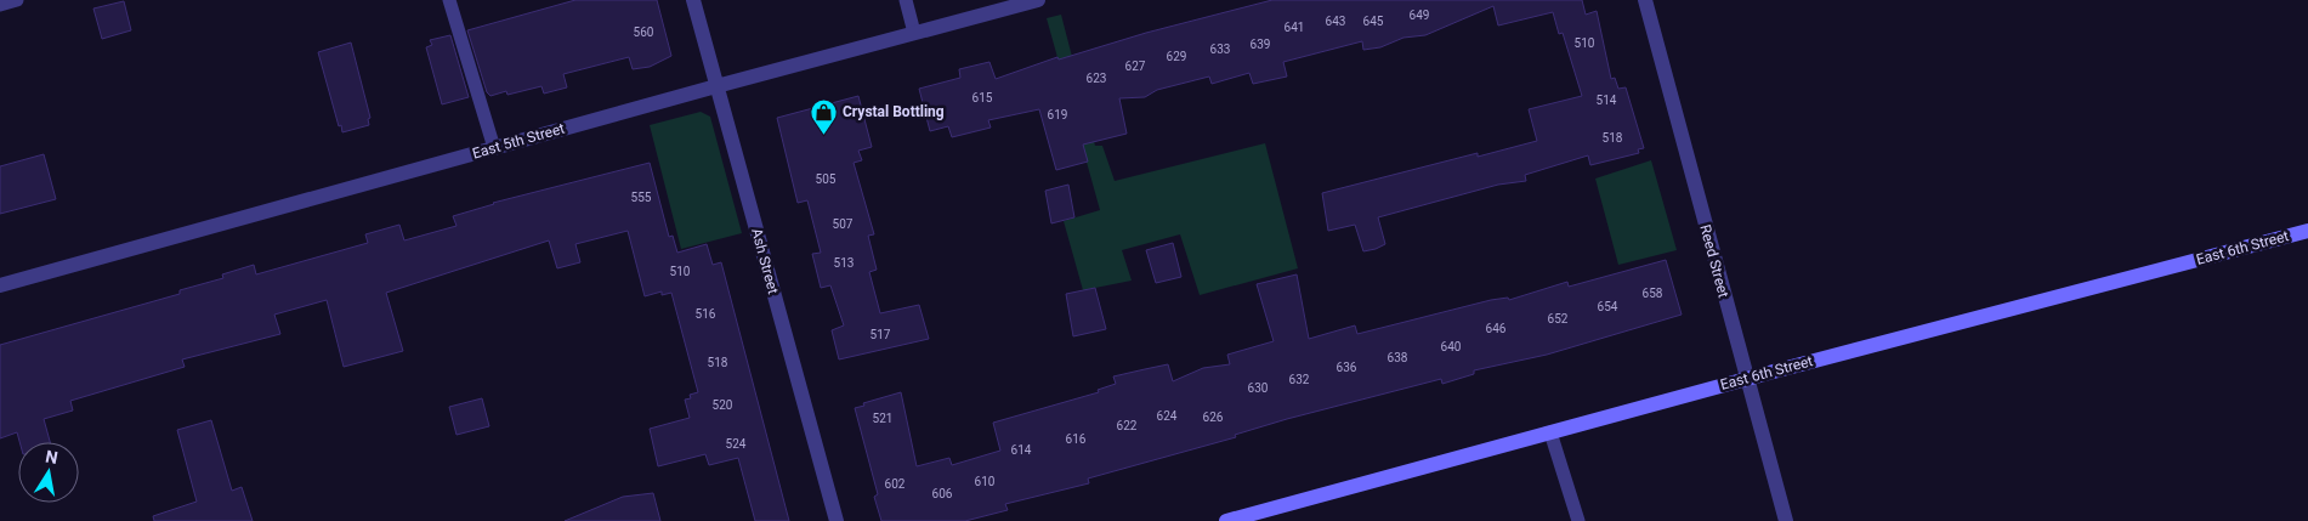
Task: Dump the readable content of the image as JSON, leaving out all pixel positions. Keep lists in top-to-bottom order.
{
  "streets": {
    "main road": ["East 6th Street"],
    "street": ["East 5th Street", "Ash Street", "Reed Street"]
  },
  "crossings": [
    ["East 5th Street", "Ash Street"],
    ["East 6th Street", "Reed Street"]
  ],
  "places": {
    "shop": ["Crystal Bottling"]
  },
  "house_numbers": [
    "649",
    "643",
    "645",
    "641",
    "560",
    "510",
    "639",
    "633",
    "629",
    "627",
    "623",
    "615",
    "514",
    "619",
    "518",
    "505",
    "555",
    "507",
    "513",
    "510",
    "658",
    "654",
    "516",
    "652",
    "646",
    "517",
    "640",
    "638",
    "518",
    "636",
    "632",
    "630",
    "520",
    "624",
    "626",
    "521",
    "622",
    "616",
    "524",
    "614",
    "610",
    "602",
    "606"
  ],
  "north": "top"
}
